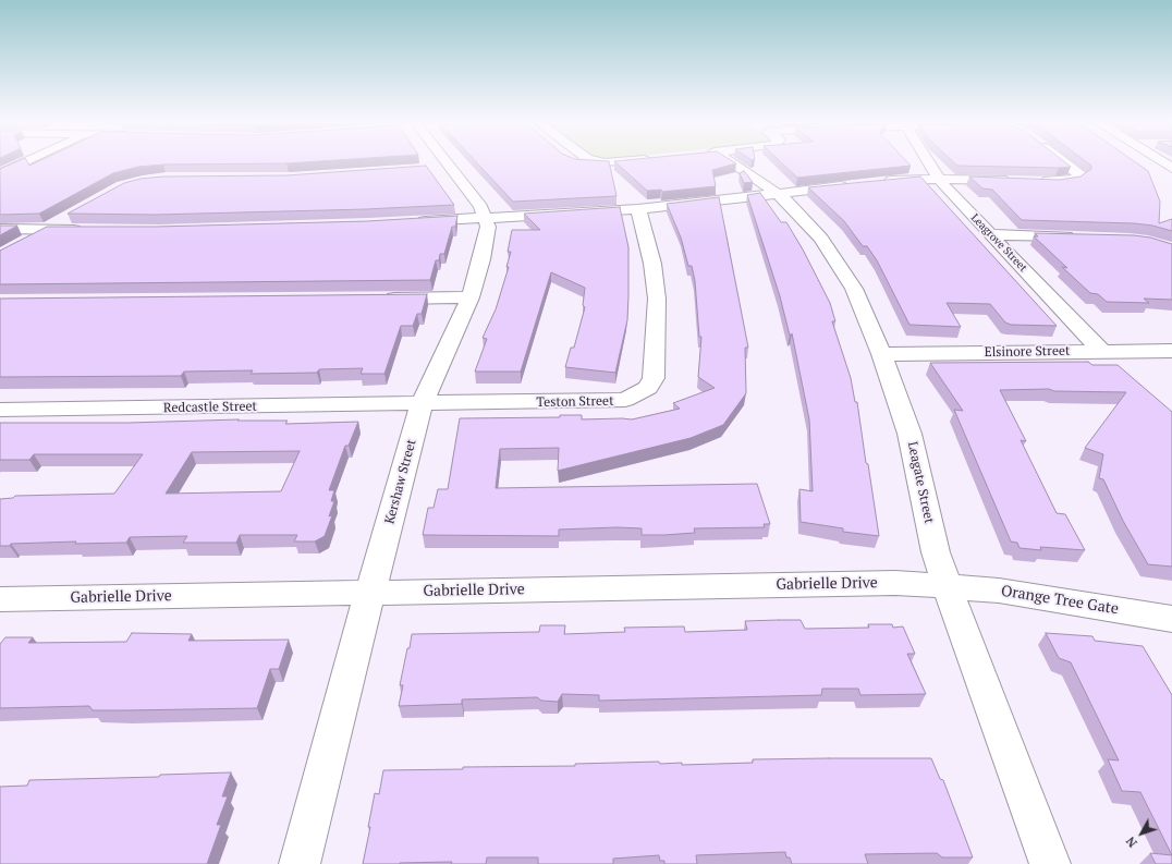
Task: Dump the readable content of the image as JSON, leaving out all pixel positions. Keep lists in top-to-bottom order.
{
  "streets": {
    "street": [
      "Leagrove Street",
      "Elsinore Street",
      "Teston Street",
      "Redcastle Street",
      "Kershaw Street",
      "Leagate Street",
      "Gabrielle Drive",
      "Orange Tree Gate"
    ]
  },
  "crossings": [
    ["Leagrove Street", "Elsinore Street"],
    ["Elsinore Street", "Leagate Street"],
    ["Teston Street", "Redcastle Street"],
    ["Teston Street", "Kershaw Street"],
    ["Redcastle Street", "Kershaw Street"],
    ["Kershaw Street", "Gabrielle Drive"],
    ["Leagate Street", "Gabrielle Drive"],
    ["Leagate Street", "Orange Tree Gate"],
    ["Gabrielle Drive", "Orange Tree Gate"]
  ],
  "north": "bottom left"
}
